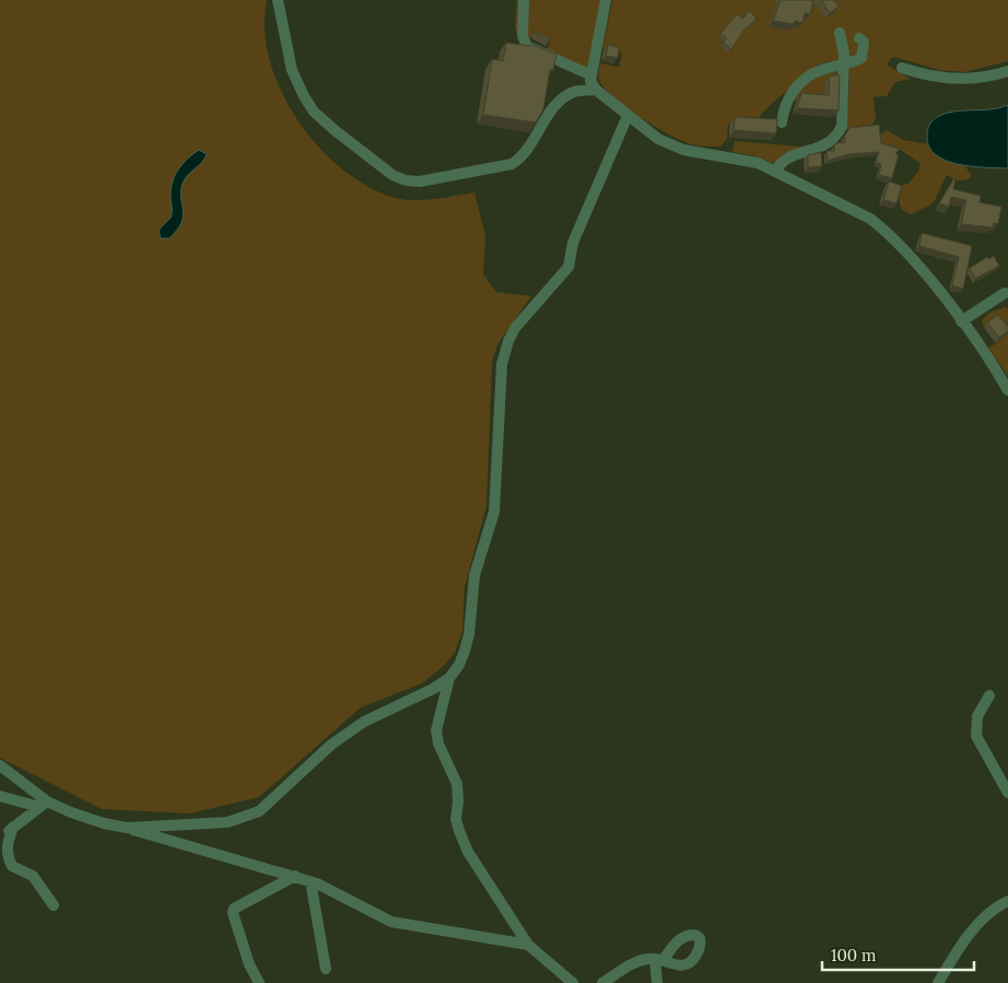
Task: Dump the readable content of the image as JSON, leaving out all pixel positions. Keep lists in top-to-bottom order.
{
  "scale_bar": "100 m"
}
